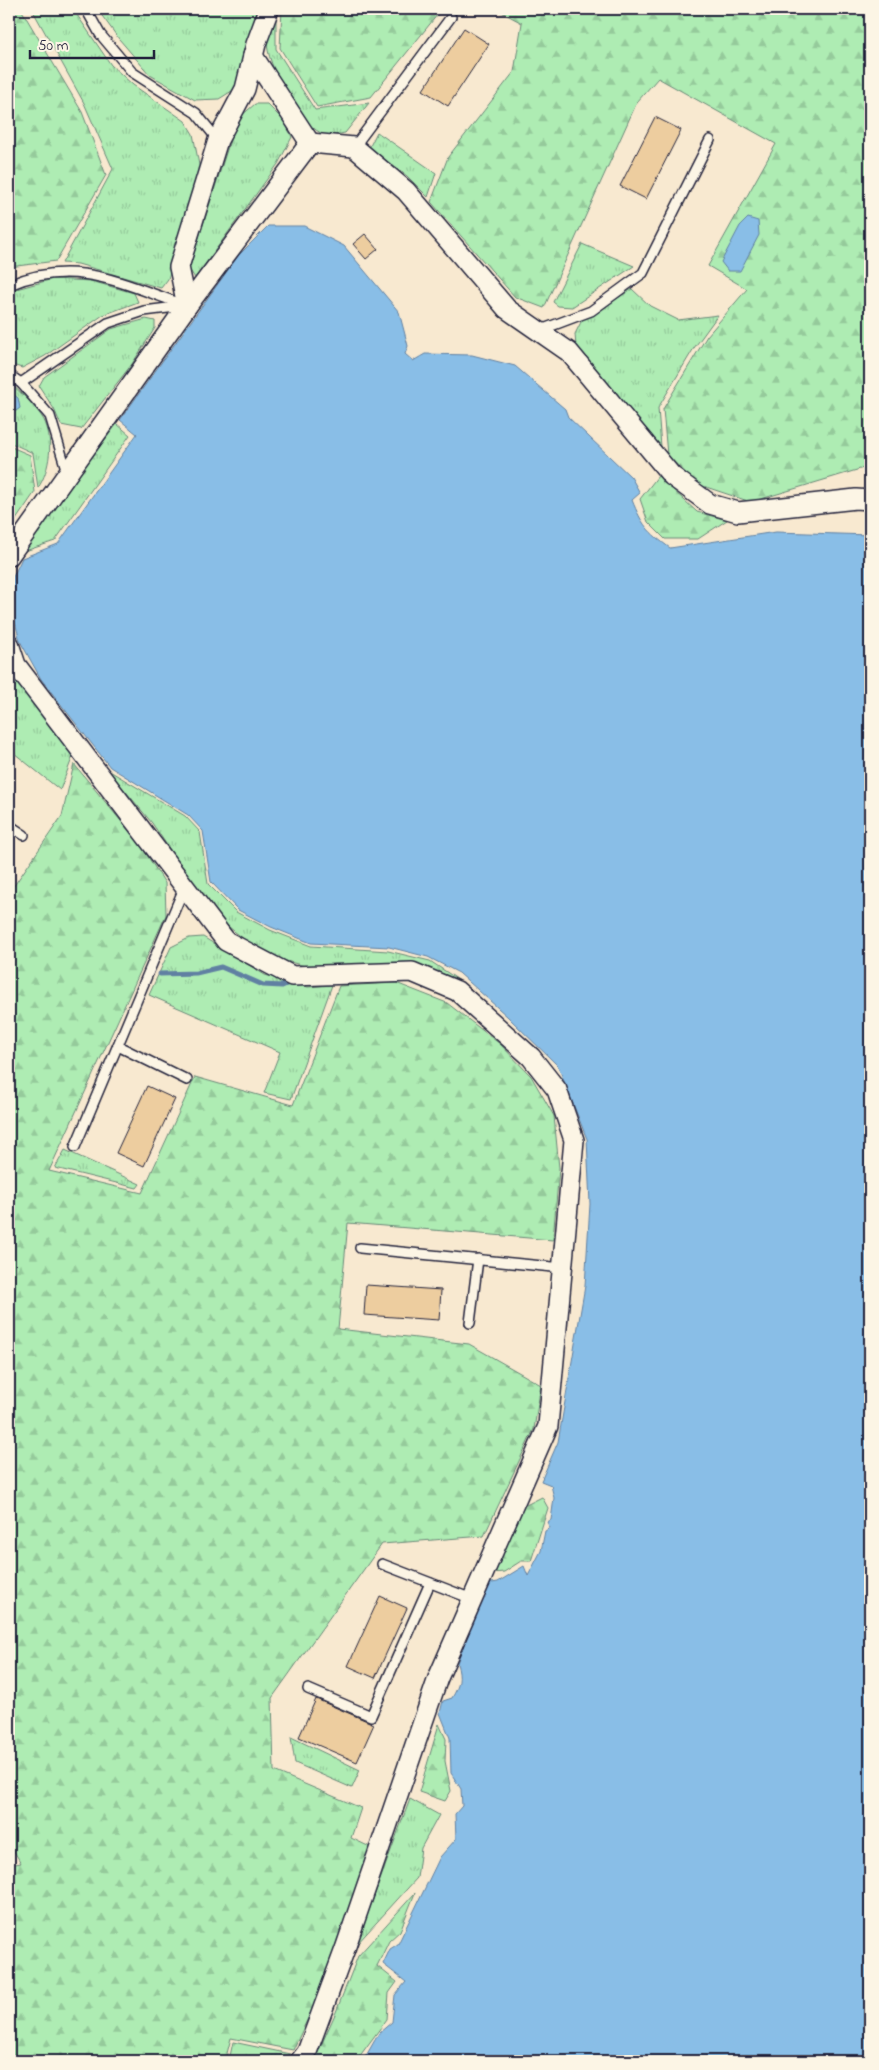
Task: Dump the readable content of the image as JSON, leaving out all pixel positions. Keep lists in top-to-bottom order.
{
  "scale_bar": "50 m"
}
